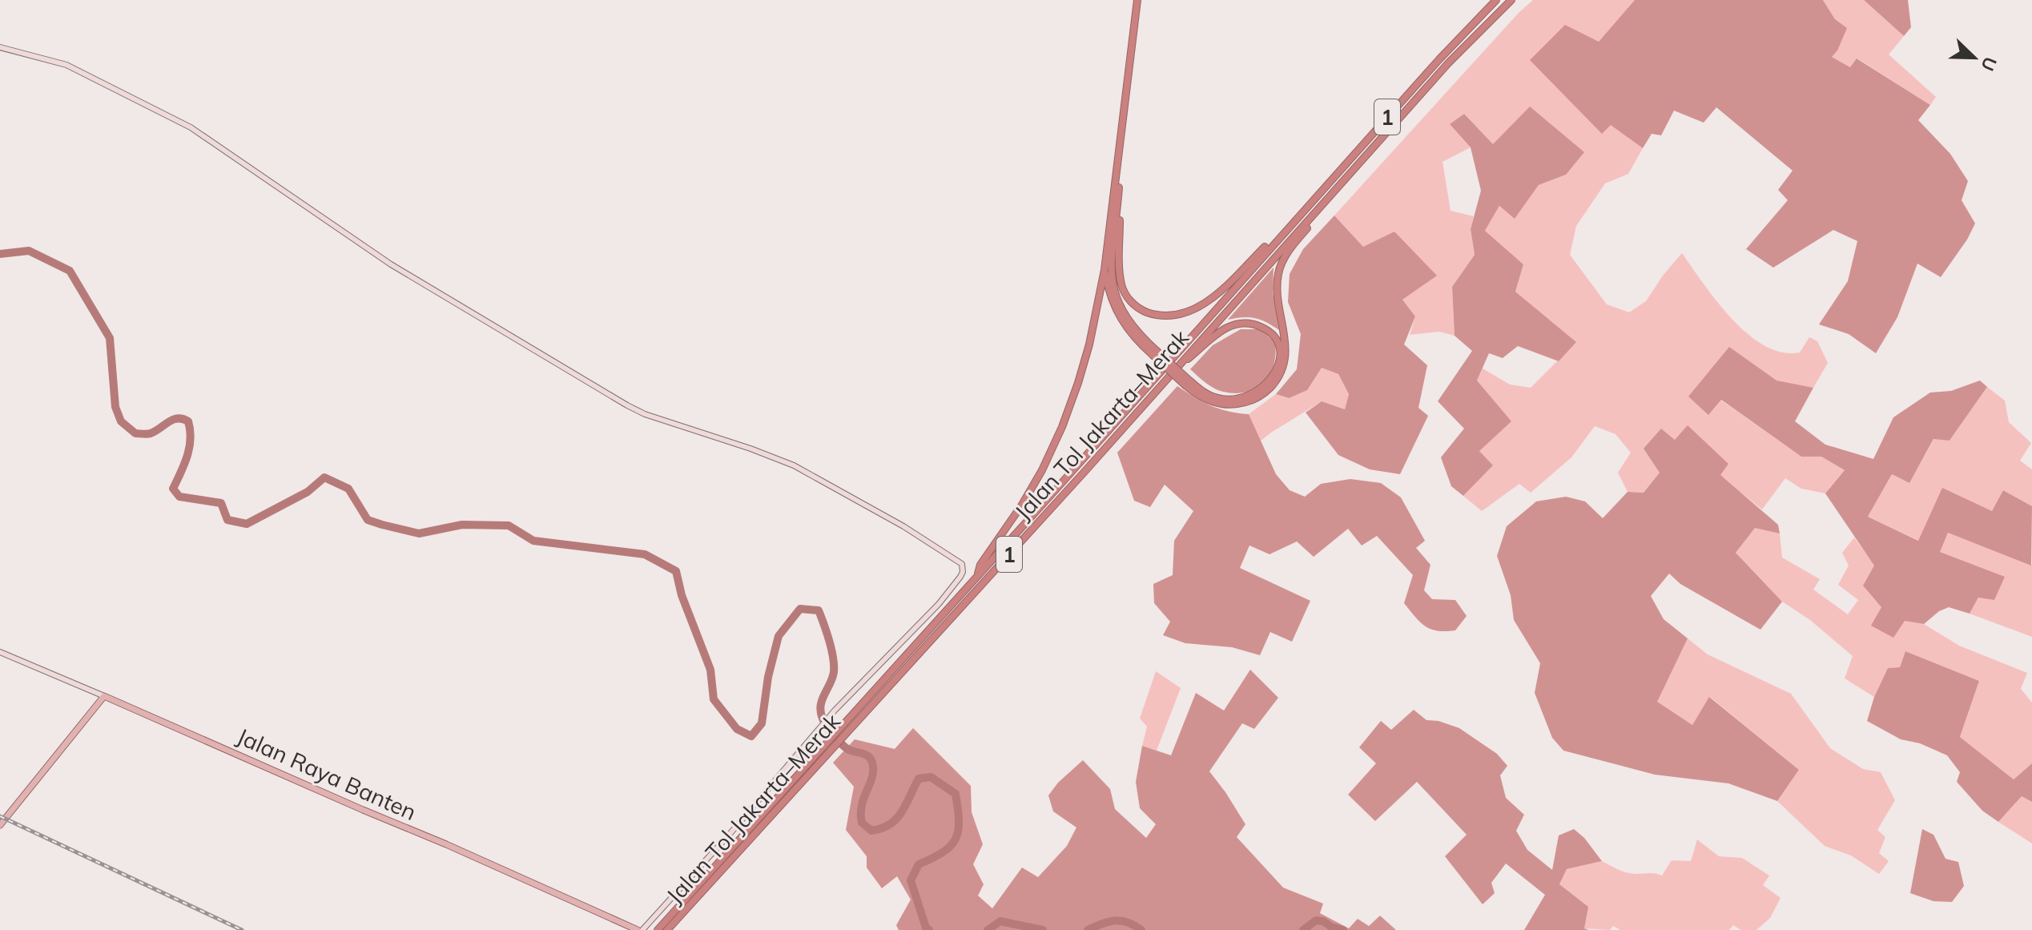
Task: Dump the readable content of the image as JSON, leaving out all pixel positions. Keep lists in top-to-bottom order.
{
  "streets": {
    "highway": ["1", "Jalan Tol Jakarta–Merak"],
    "main road": ["Jalan Raya Banten"]
  },
  "north": "bottom right"
}
